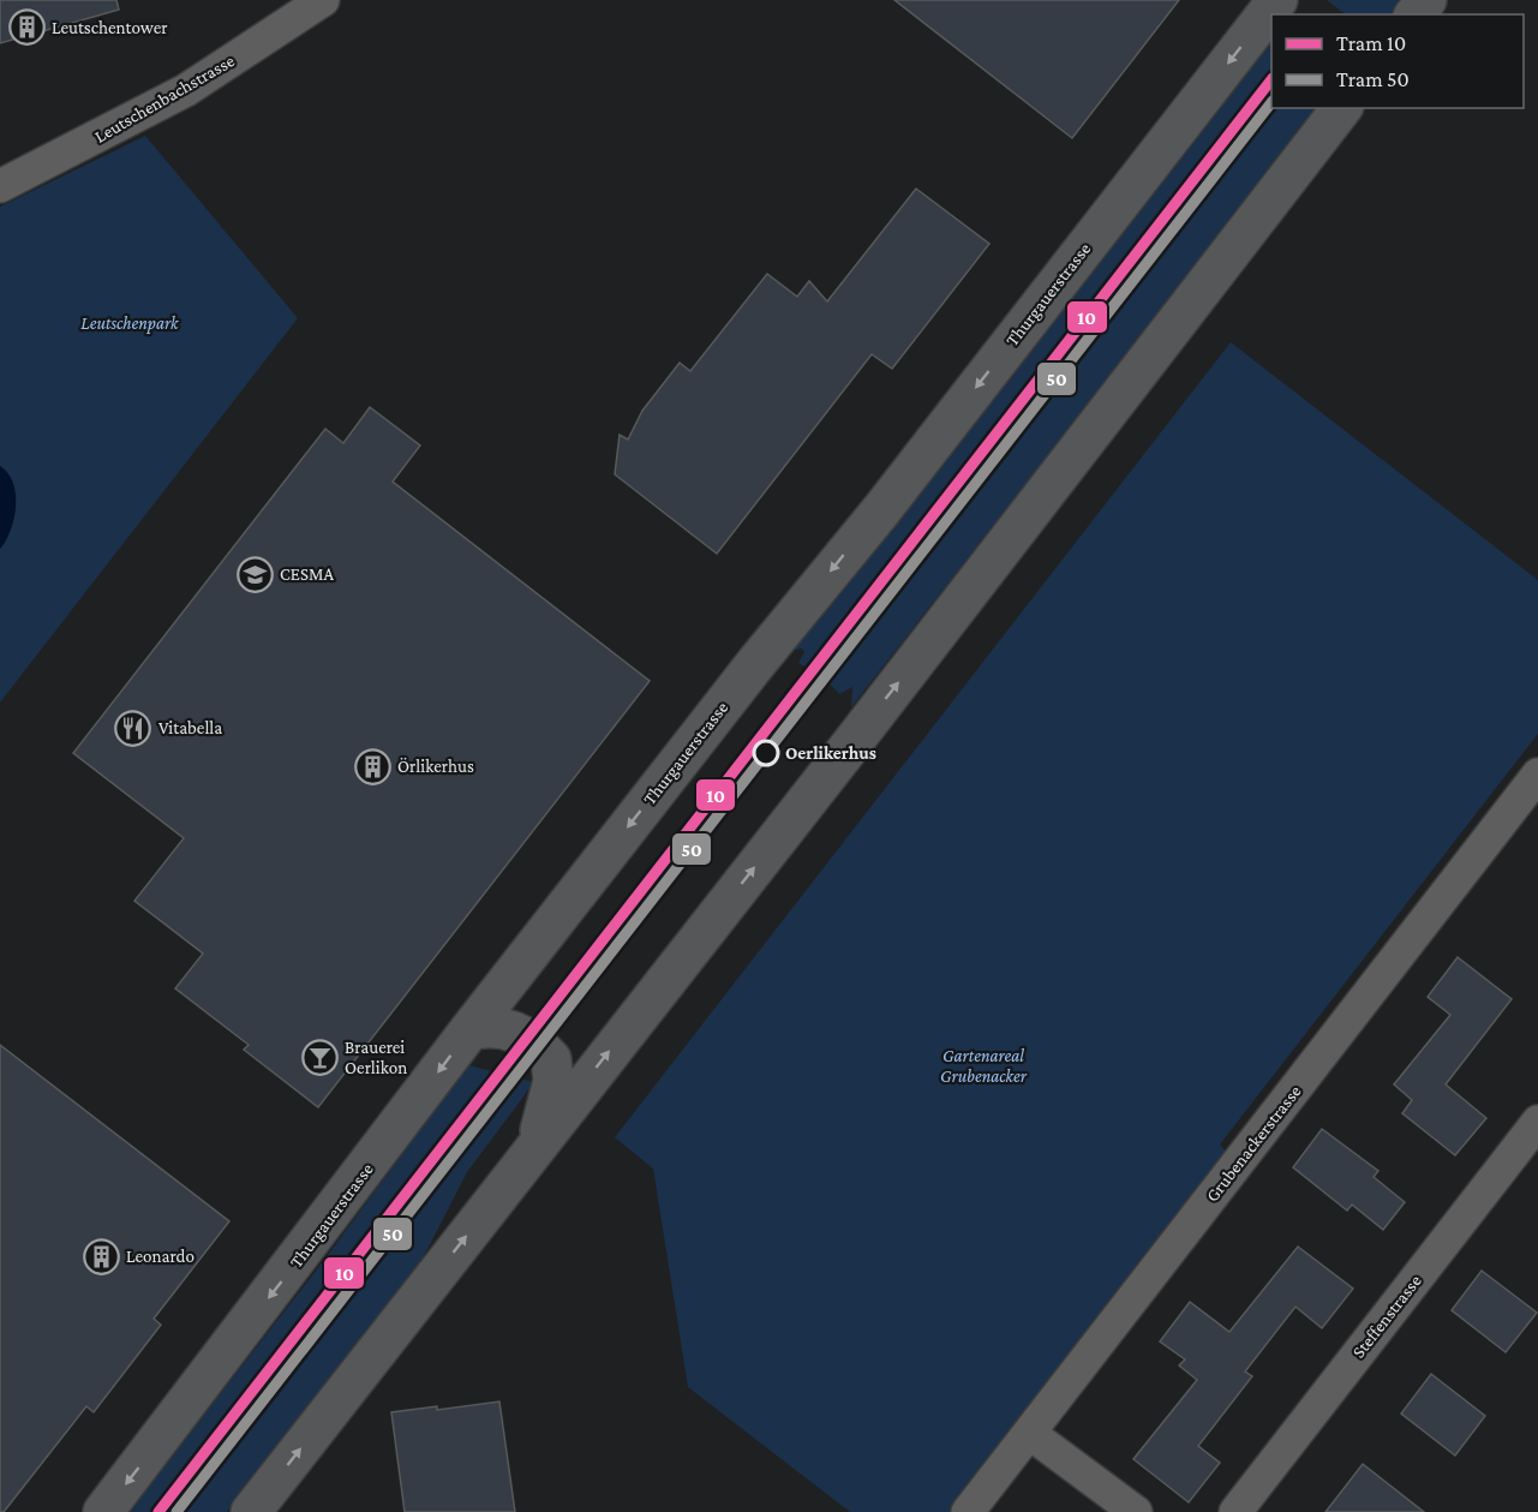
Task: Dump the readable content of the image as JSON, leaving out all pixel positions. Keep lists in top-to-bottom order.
{
  "streets": {
    "main road": ["Thurgauerstrasse"],
    "street": ["Leutschenbachstrasse", "Grubenackerstrasse", "Steffenstrasse"]
  },
  "parks": ["Leutschenpark", "Gartenareal Grubenacker"],
  "places": {
    "building": ["Leutschentower", "Örlikerhus", "Leonardo"],
    "school or university": ["CESMA"],
    "restaurant": ["Vitabella"],
    "other": ["Oerlikerhus"],
    "bar": ["Brauerei Oerlikon"]
  },
  "lines": ["tram line 10", "tram line 50"],
  "legend": ["Tram 10", "Tram 50"]
}
